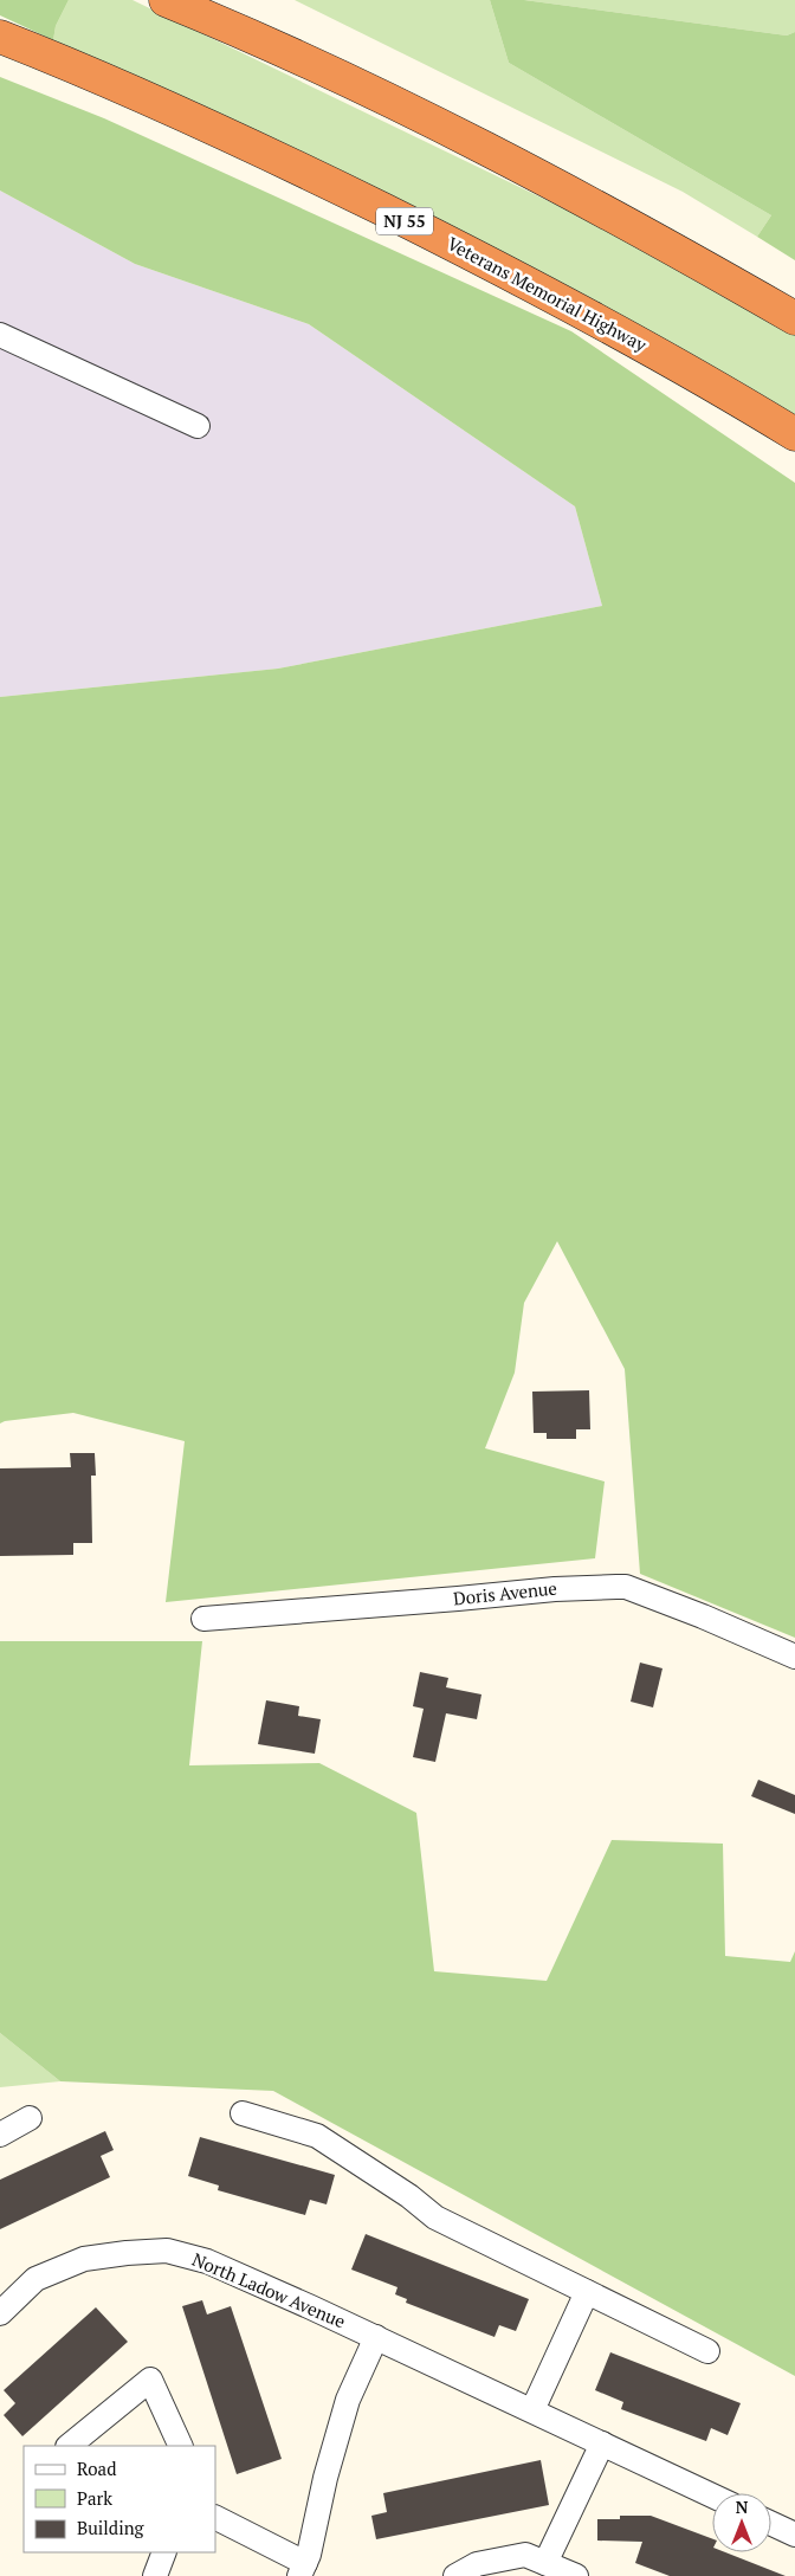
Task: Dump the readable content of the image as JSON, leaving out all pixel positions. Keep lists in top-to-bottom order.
{
  "streets": {
    "highway": ["NJ 55", "Veterans Memorial Highway"],
    "street": ["Doris Avenue", "North Ladow Avenue"]
  },
  "legend": ["Road", "Park", "Building"],
  "north": "top"
}
